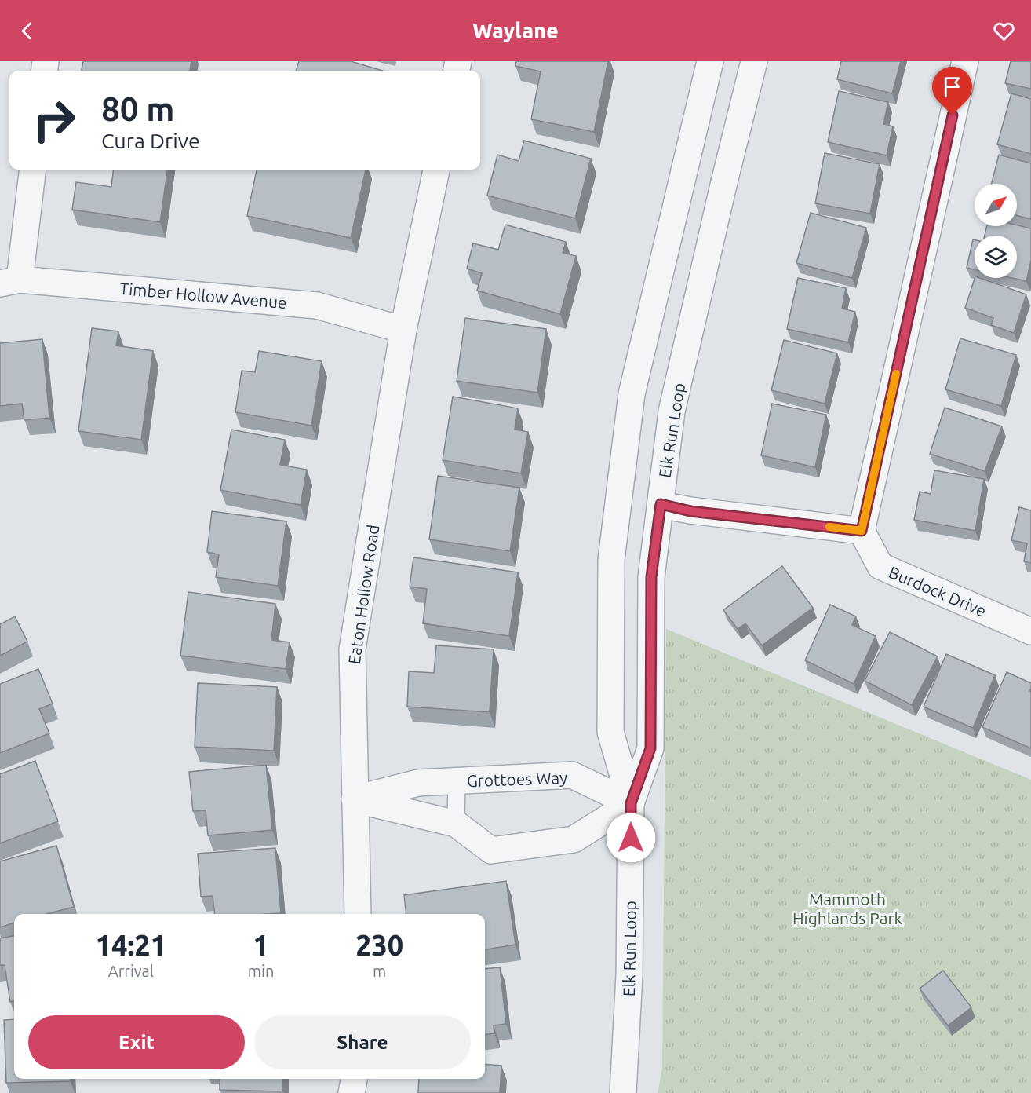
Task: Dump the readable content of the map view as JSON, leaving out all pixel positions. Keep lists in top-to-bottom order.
{
  "streets": {
    "street": [
      "Timber Hollow Avenue",
      "Elk Run Loop",
      "Burdock Drive",
      "Eaton Hollow Road",
      "Grottoes Way"
    ]
  },
  "crossings": [
    ["Timber Hollow Avenue", "Eaton Hollow Road"],
    ["Elk Run Loop", "Grottoes Way"],
    ["Eaton Hollow Road", "Grottoes Way"]
  ],
  "parks": ["Mammoth Highlands Park"],
  "north": "top right",
  "page": {
    "header": "Waylane",
    "turn": ["80 m", "Cura Drive"],
    "eta": [
      "14:21",
      "Arrival",
      "1",
      "min",
      "230",
      "m"
    ],
    "buttons": ["Exit", "Share"]
  }
}
